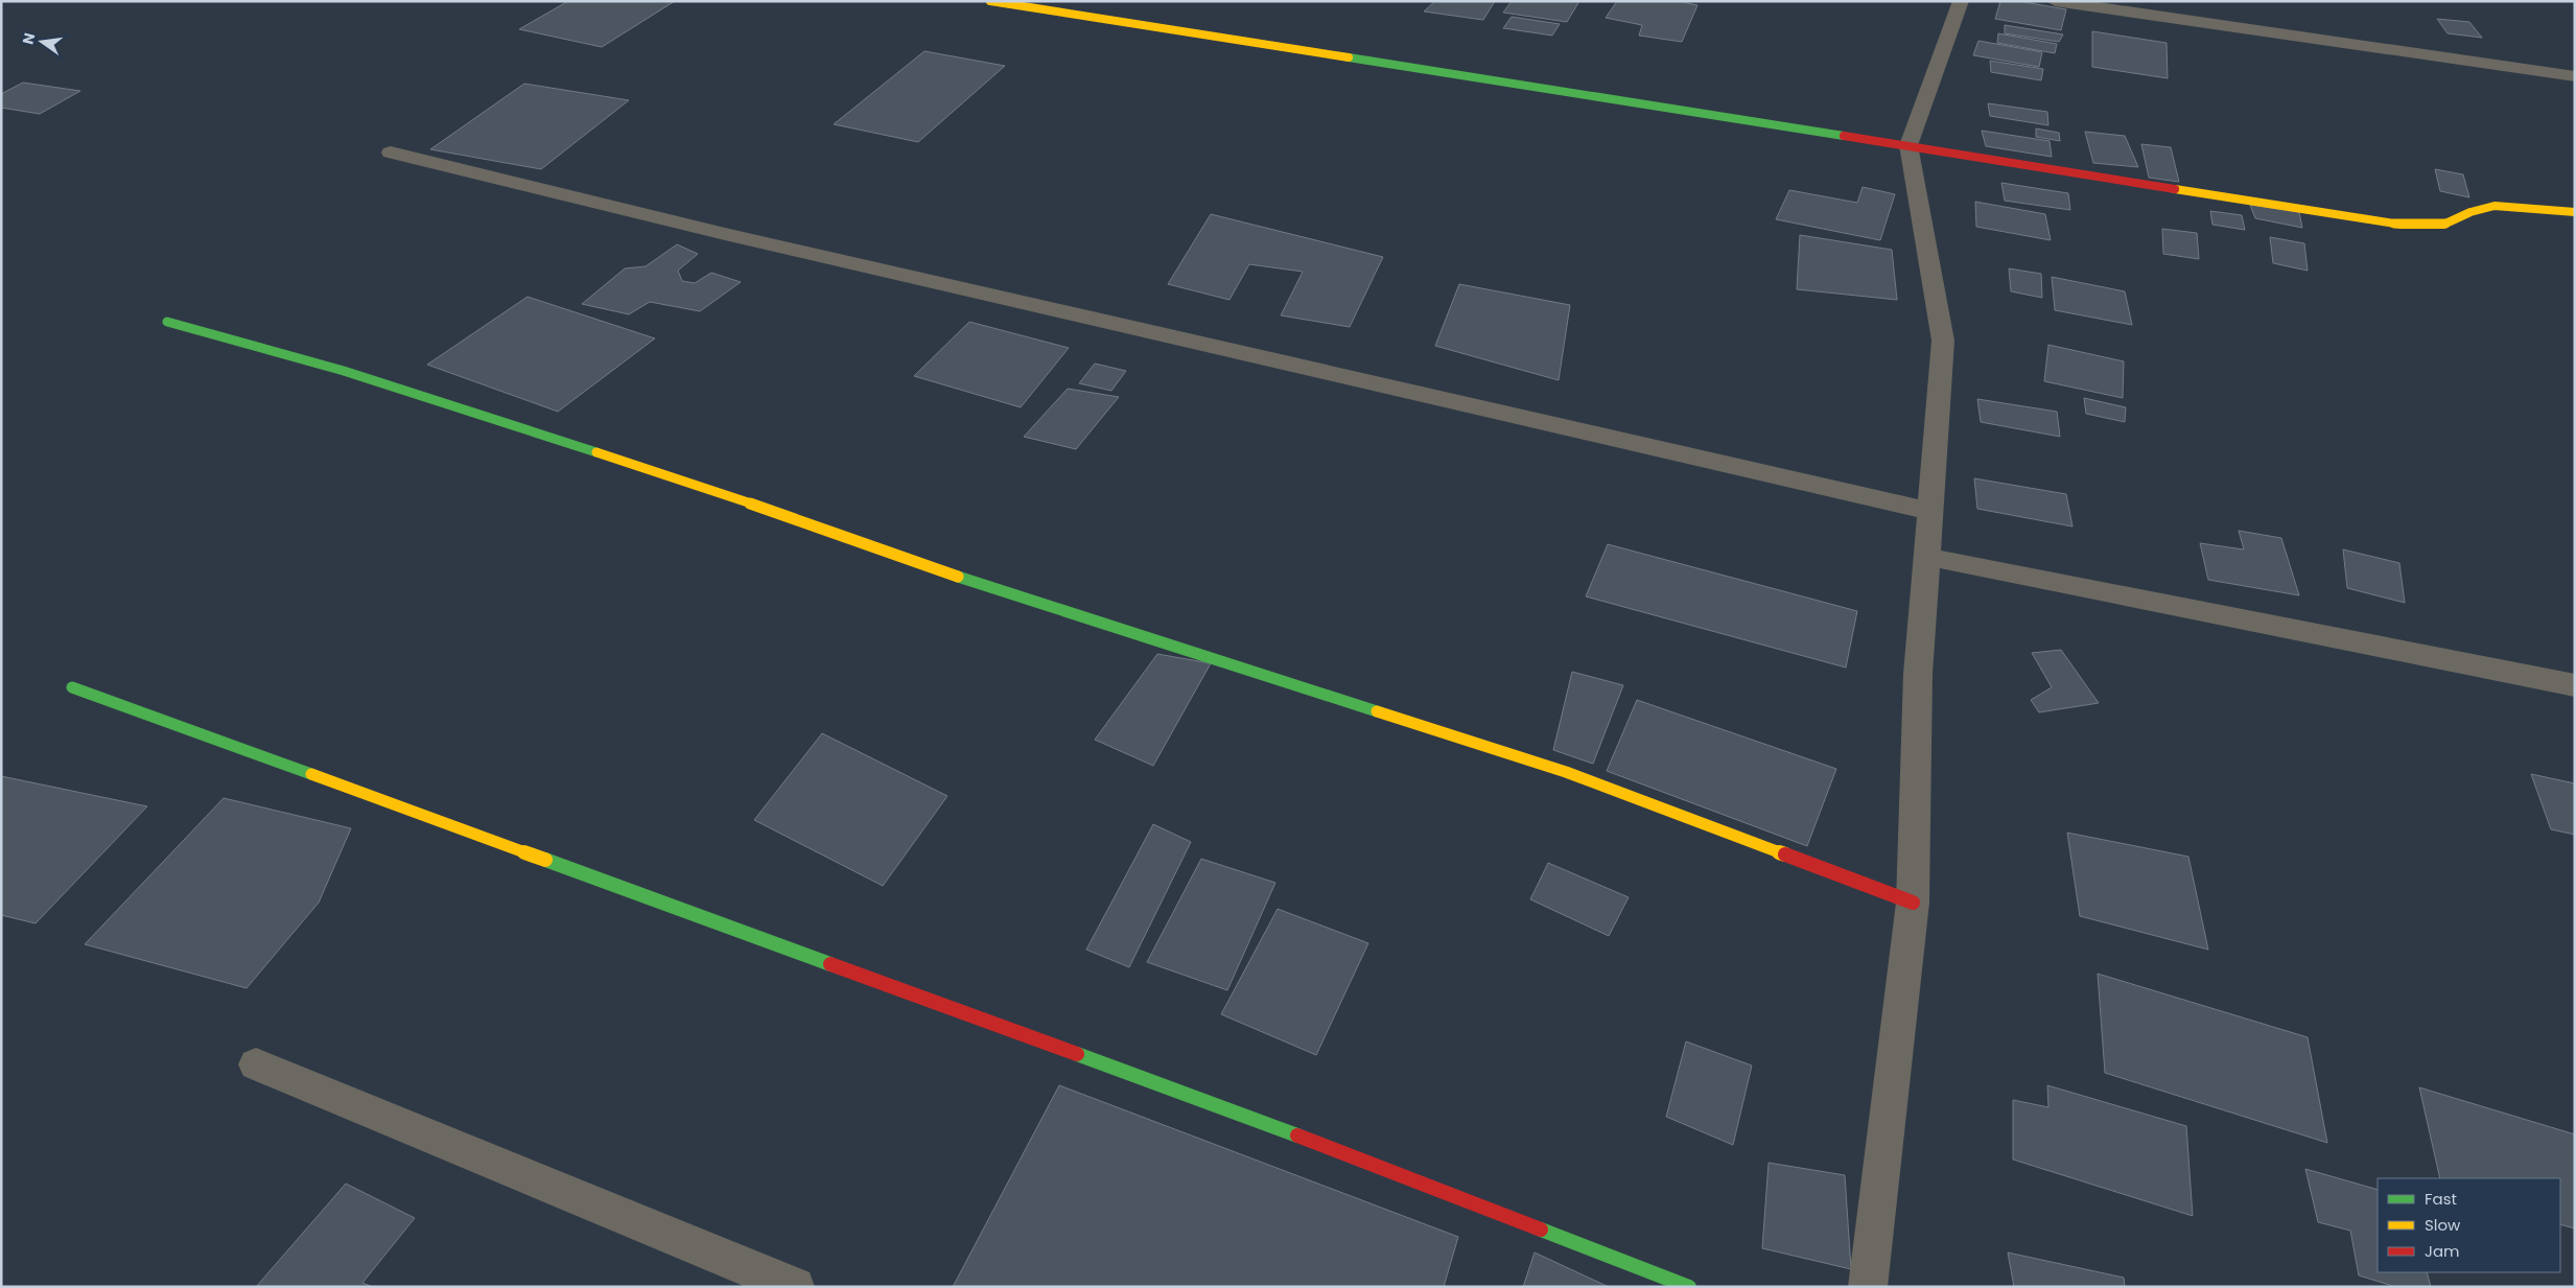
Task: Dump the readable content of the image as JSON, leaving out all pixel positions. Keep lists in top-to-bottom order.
{
  "legend": ["Fast", "Slow", "Jam"],
  "north": "left"
}
